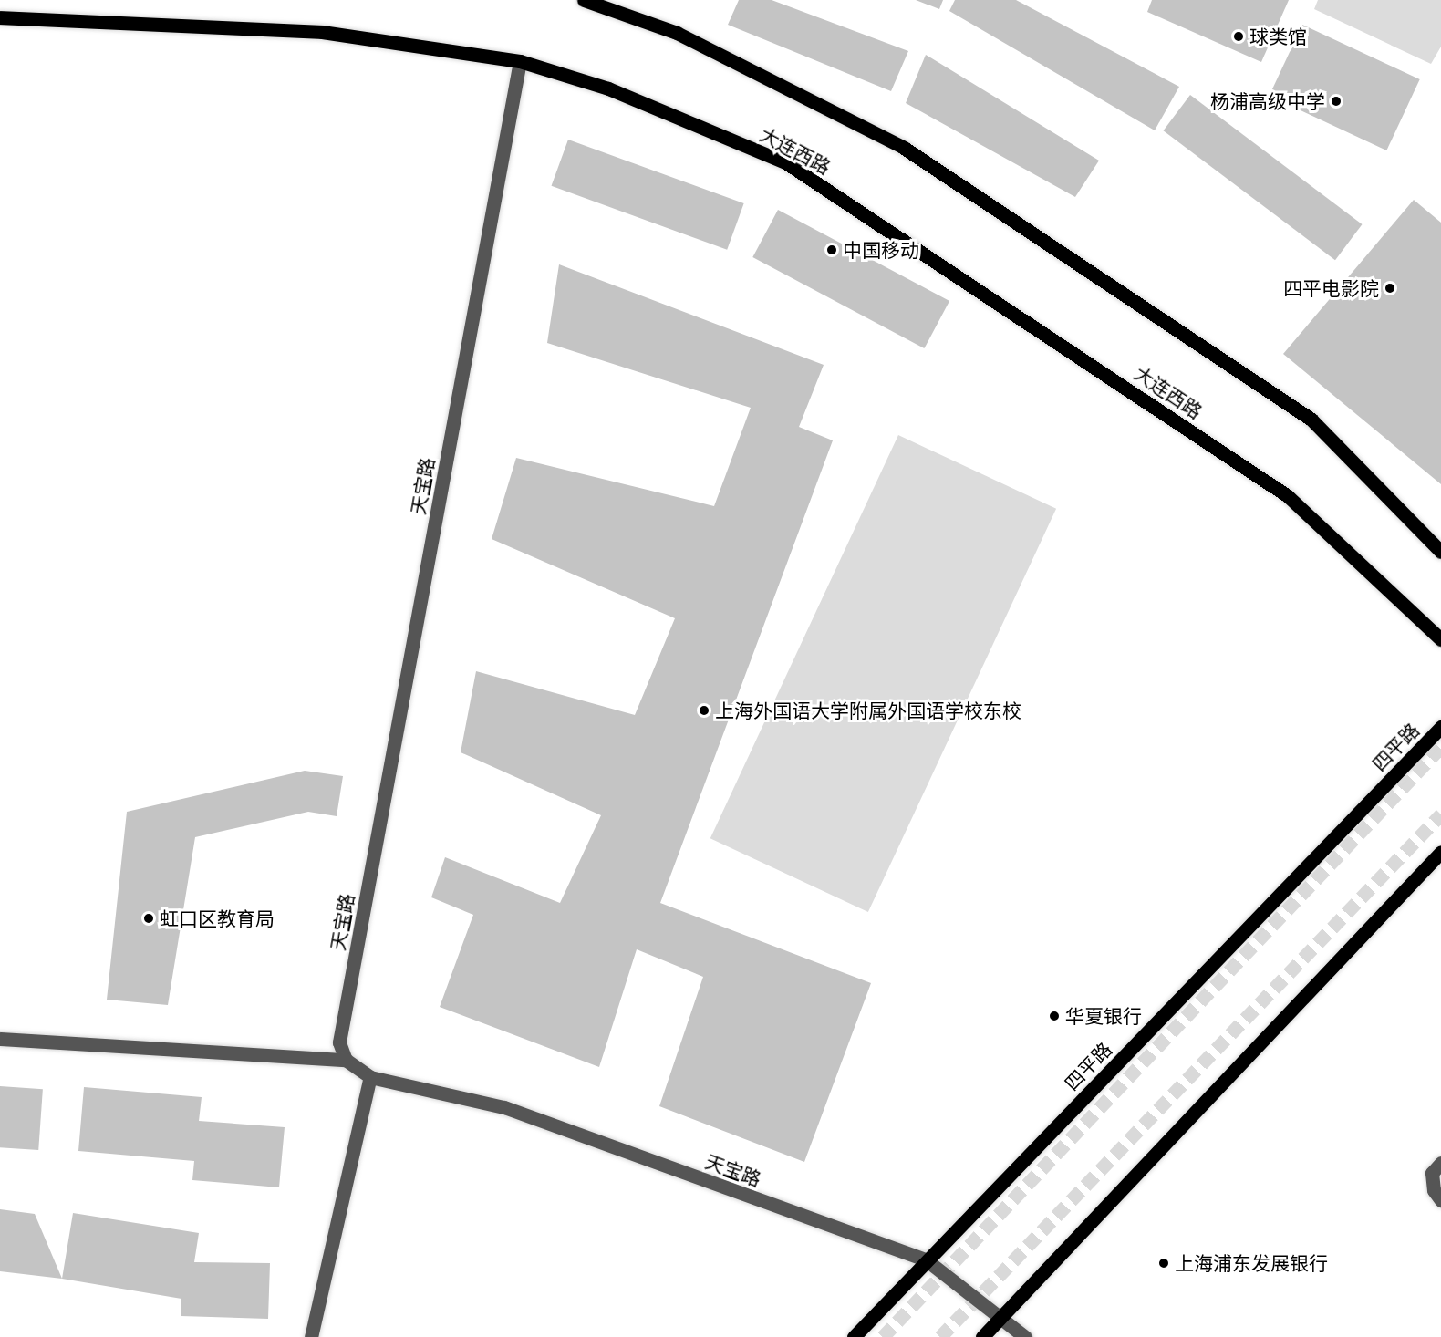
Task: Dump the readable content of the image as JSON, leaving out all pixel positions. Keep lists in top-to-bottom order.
{
  "streets": {
    "main road": ["大连西路", "四平路"],
    "street": ["天宝路"]
  },
  "crossings": [
    ["大连西路", "天宝路"],
    ["天宝路", "四平路"]
  ],
  "places": [
    "球类馆",
    "杨浦高级中学",
    "中国移动",
    "四平电影院",
    "上海外国语大学附属外国语学校东校",
    "虹口区教育局",
    "华夏银行",
    "上海浦东发展银行"
  ]
}
